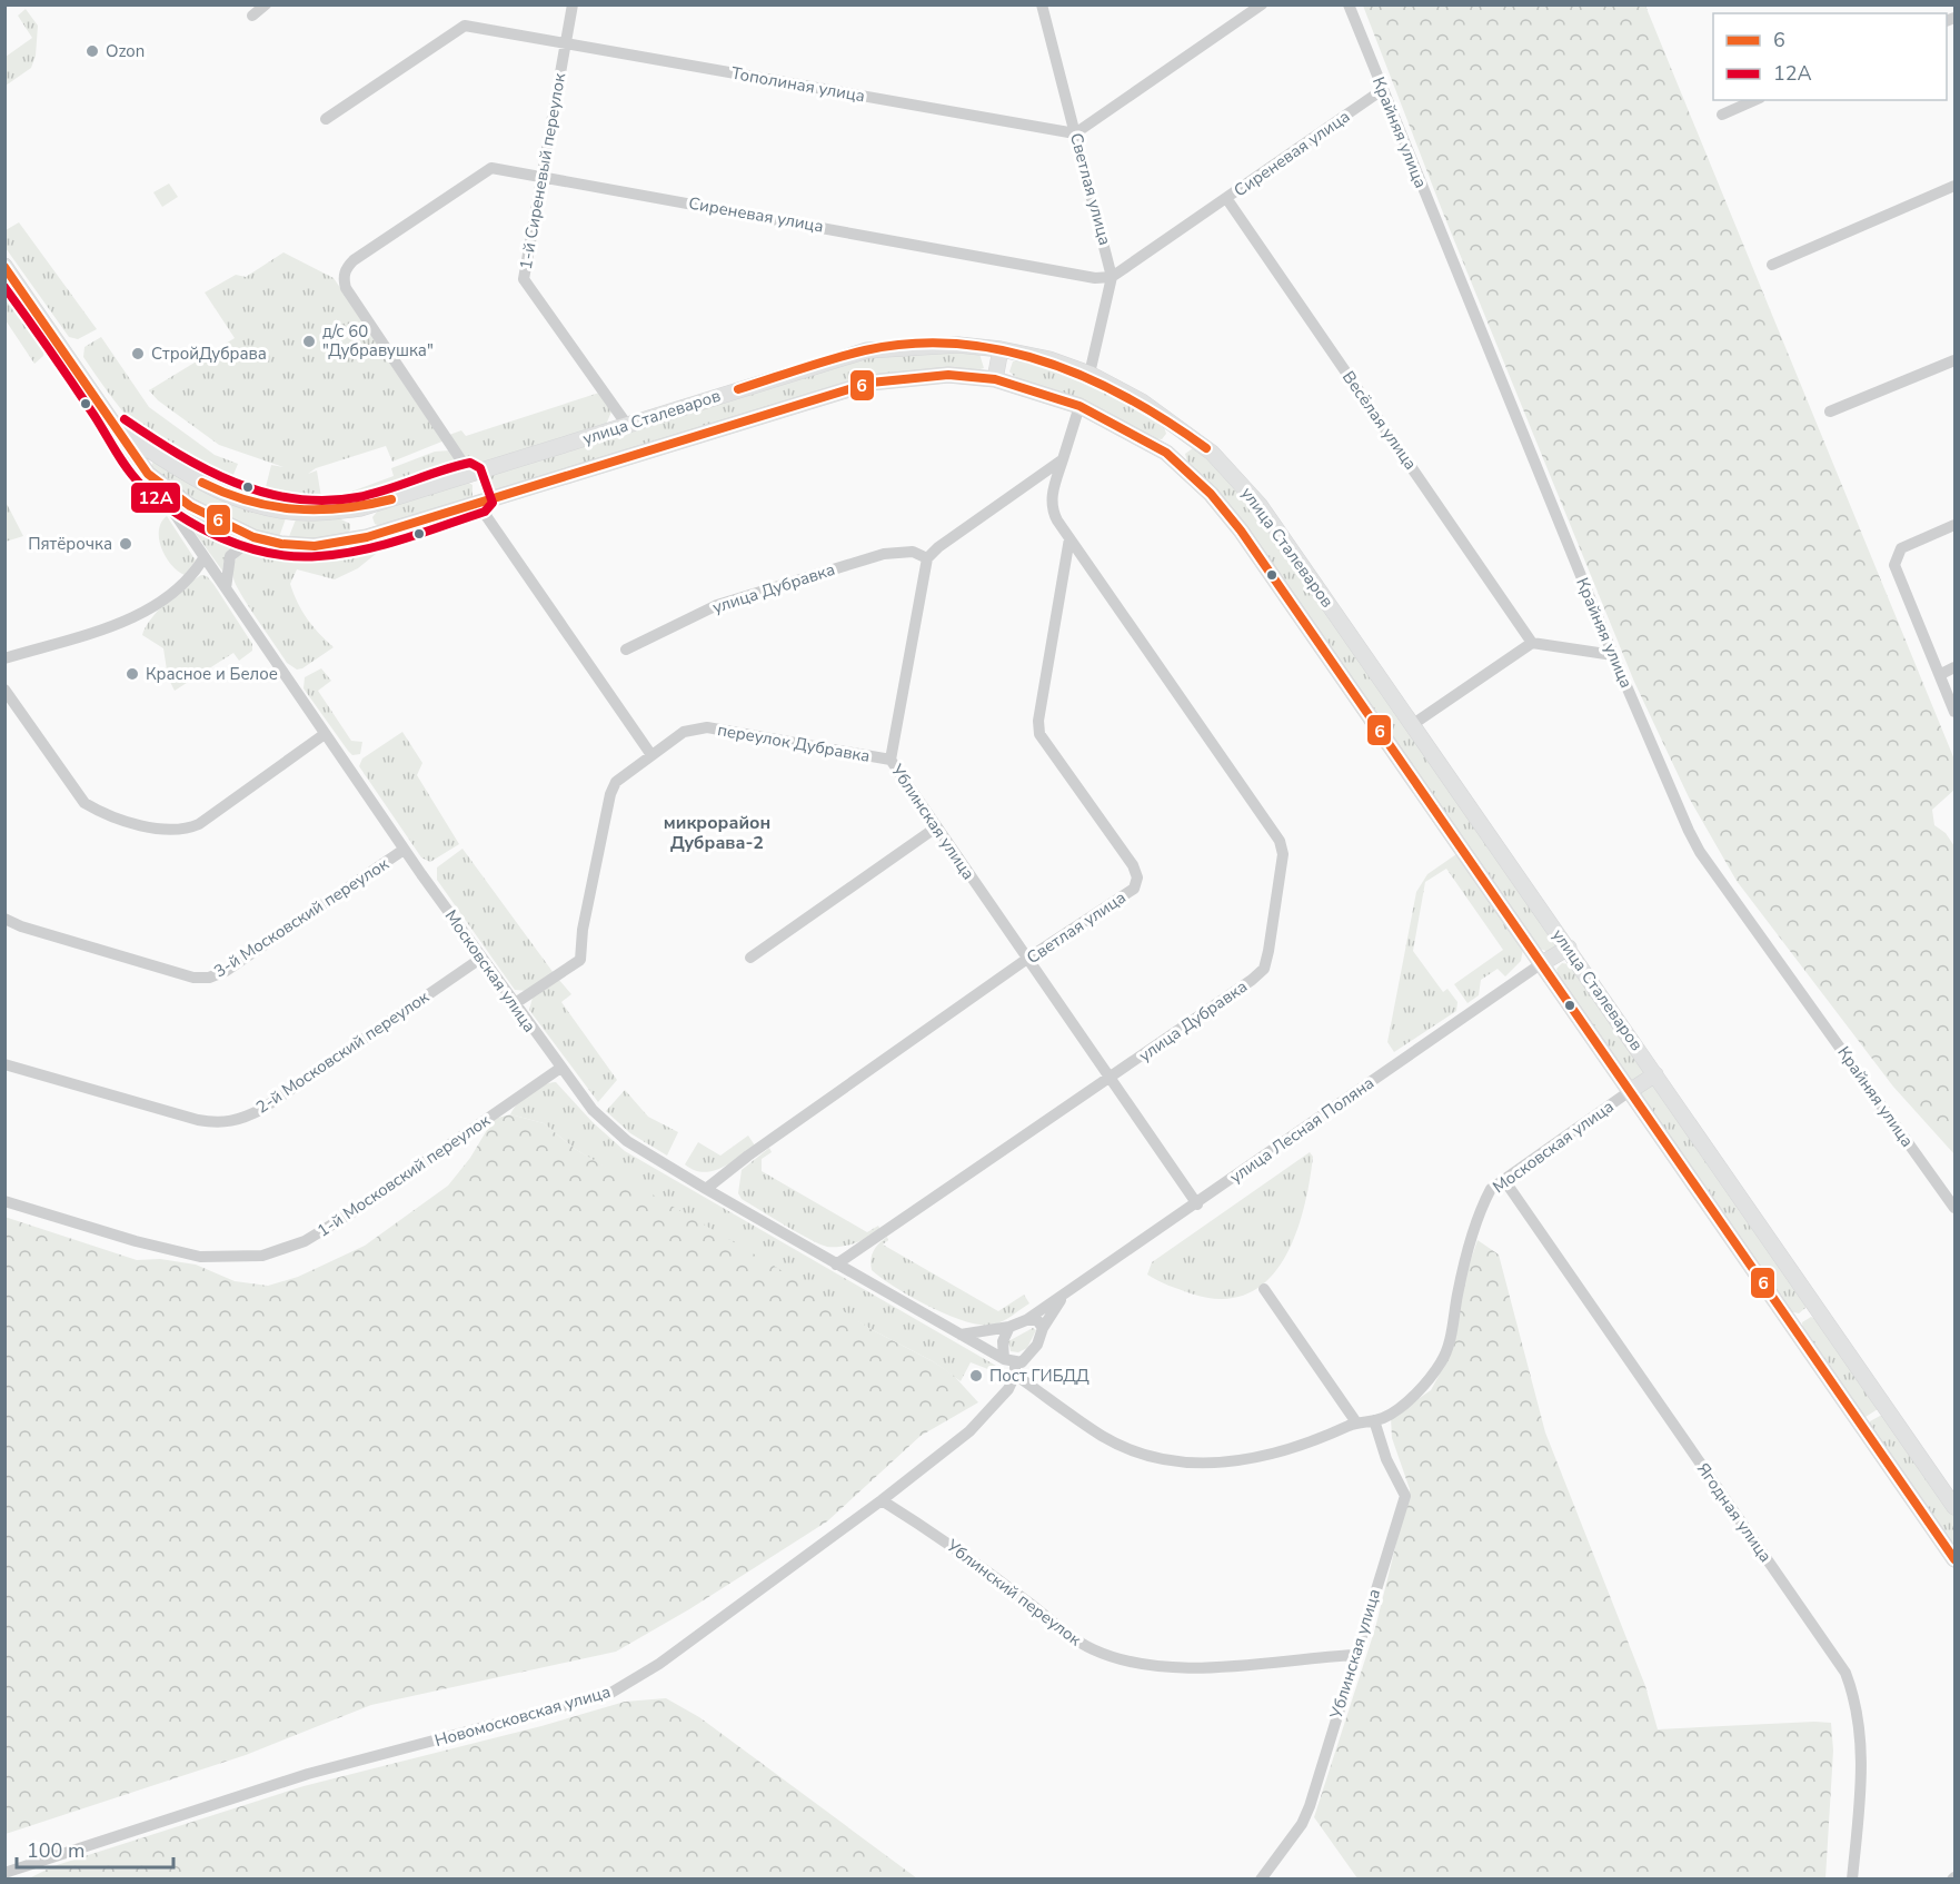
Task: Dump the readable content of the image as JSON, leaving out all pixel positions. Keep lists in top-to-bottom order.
{
  "streets": {
    "main road": ["улица Сталеваров"],
    "street": [
      "Тополиная улица",
      "Крайняя улица",
      "Сиреневая улица",
      "1-й Сиреневый переулок",
      "Светлая улица",
      "Весёлая улица",
      "улица Дубравка",
      "переулок Дубравка",
      "Ублинская улица",
      "3-й Московский переулок",
      "Московская улица",
      "2-й Московский переулок",
      "улица Лесная Поляна",
      "1-й Московский переулок",
      "Ягодная улица",
      "Ублинский переулок",
      "Новомосковская улица"
    ]
  },
  "crossings": [
    ["Тополиная улица", "1-й Сиреневый переулок"],
    ["Тополиная улица", "Светлая улица"],
    ["Крайняя улица", "Сиреневая улица"],
    ["Сиреневая улица", "1-й Сиреневый переулок"],
    ["Сиреневая улица", "Светлая улица"],
    ["Сиреневая улица", "улица Сталеваров"],
    ["Сиреневая улица", "Весёлая улица"],
    ["1-й Сиреневый переулок", "улица Сталеваров"],
    ["Светлая улица", "улица Сталеваров"],
    ["Светлая улица", "улица Дубравка"],
    ["Светлая улица", "Ублинская улица"],
    ["Светлая улица", "Московская улица"],
    ["улица Сталеваров", "Московская улица"],
    ["улица Сталеваров", "улица Лесная Поляна"],
    ["улица Дубравка", "Ублинская улица"],
    ["улица Дубравка", "Московская улица"],
    ["переулок Дубравка", "Ублинская улица"],
    ["переулок Дубравка", "Московская улица"],
    ["Ублинская улица", "Московская улица"],
    ["Ублинская улица", "улица Лесная Поляна"],
    ["Ублинская улица", "Ублинский переулок"],
    ["3-й Московский переулок", "Московская улица"],
    ["Московская улица", "2-й Московский переулок"],
    ["Московская улица", "улица Лесная Поляна"],
    ["Московская улица", "1-й Московский переулок"],
    ["Московская улица", "Ягодная улица"],
    ["Московская улица", "Новомосковская улица"],
    ["улица Лесная Поляна", "Новомосковская улица"],
    ["Ублинский переулок", "Новомосковская улица"]
  ],
  "districts": ["микрорайон Дубрава-2"],
  "places": [
    "Ozon",
    "д/с 60 \"Дубравушка\"",
    "СтройДубрава",
    "Пятёрочка",
    "Красное и Белое",
    "Пост ГИБДД"
  ],
  "lines": ["transit line 6", "transit line 12А"],
  "legend": ["6", "12А"],
  "scale_bar": "100 m"
}
